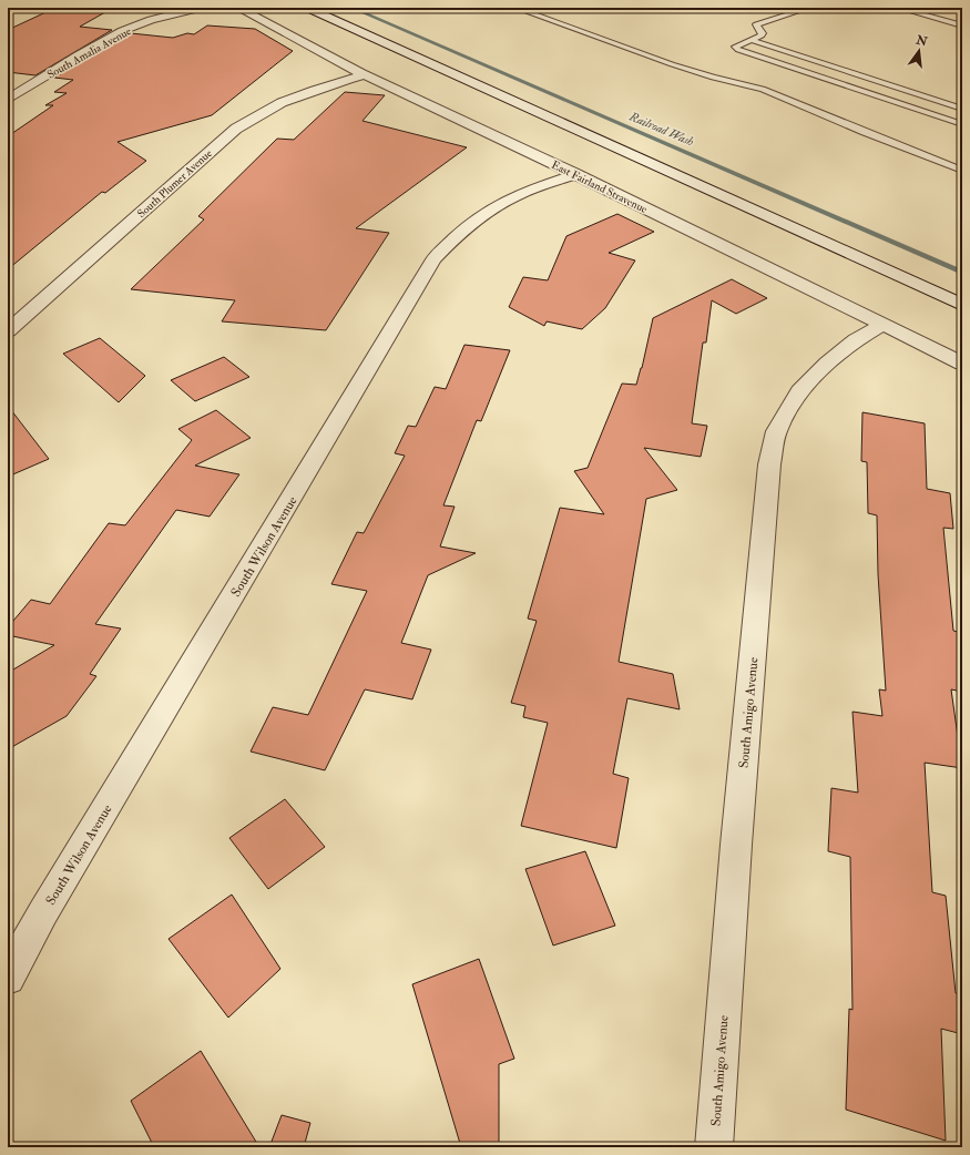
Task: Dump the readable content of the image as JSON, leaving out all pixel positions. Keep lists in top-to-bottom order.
{
  "streets": {
    "street": [
      "South Amalia Avenue",
      "South Plumer Avenue",
      "East Fairland Stravenue",
      "South Wilson Avenue",
      "South Amigo Avenue"
    ]
  },
  "crossings": [
    ["South Plumer Avenue", "East Fairland Stravenue"],
    ["East Fairland Stravenue", "South Wilson Avenue"],
    ["East Fairland Stravenue", "South Amigo Avenue"]
  ],
  "water": ["Railroad Wash"],
  "north": "top"
}
